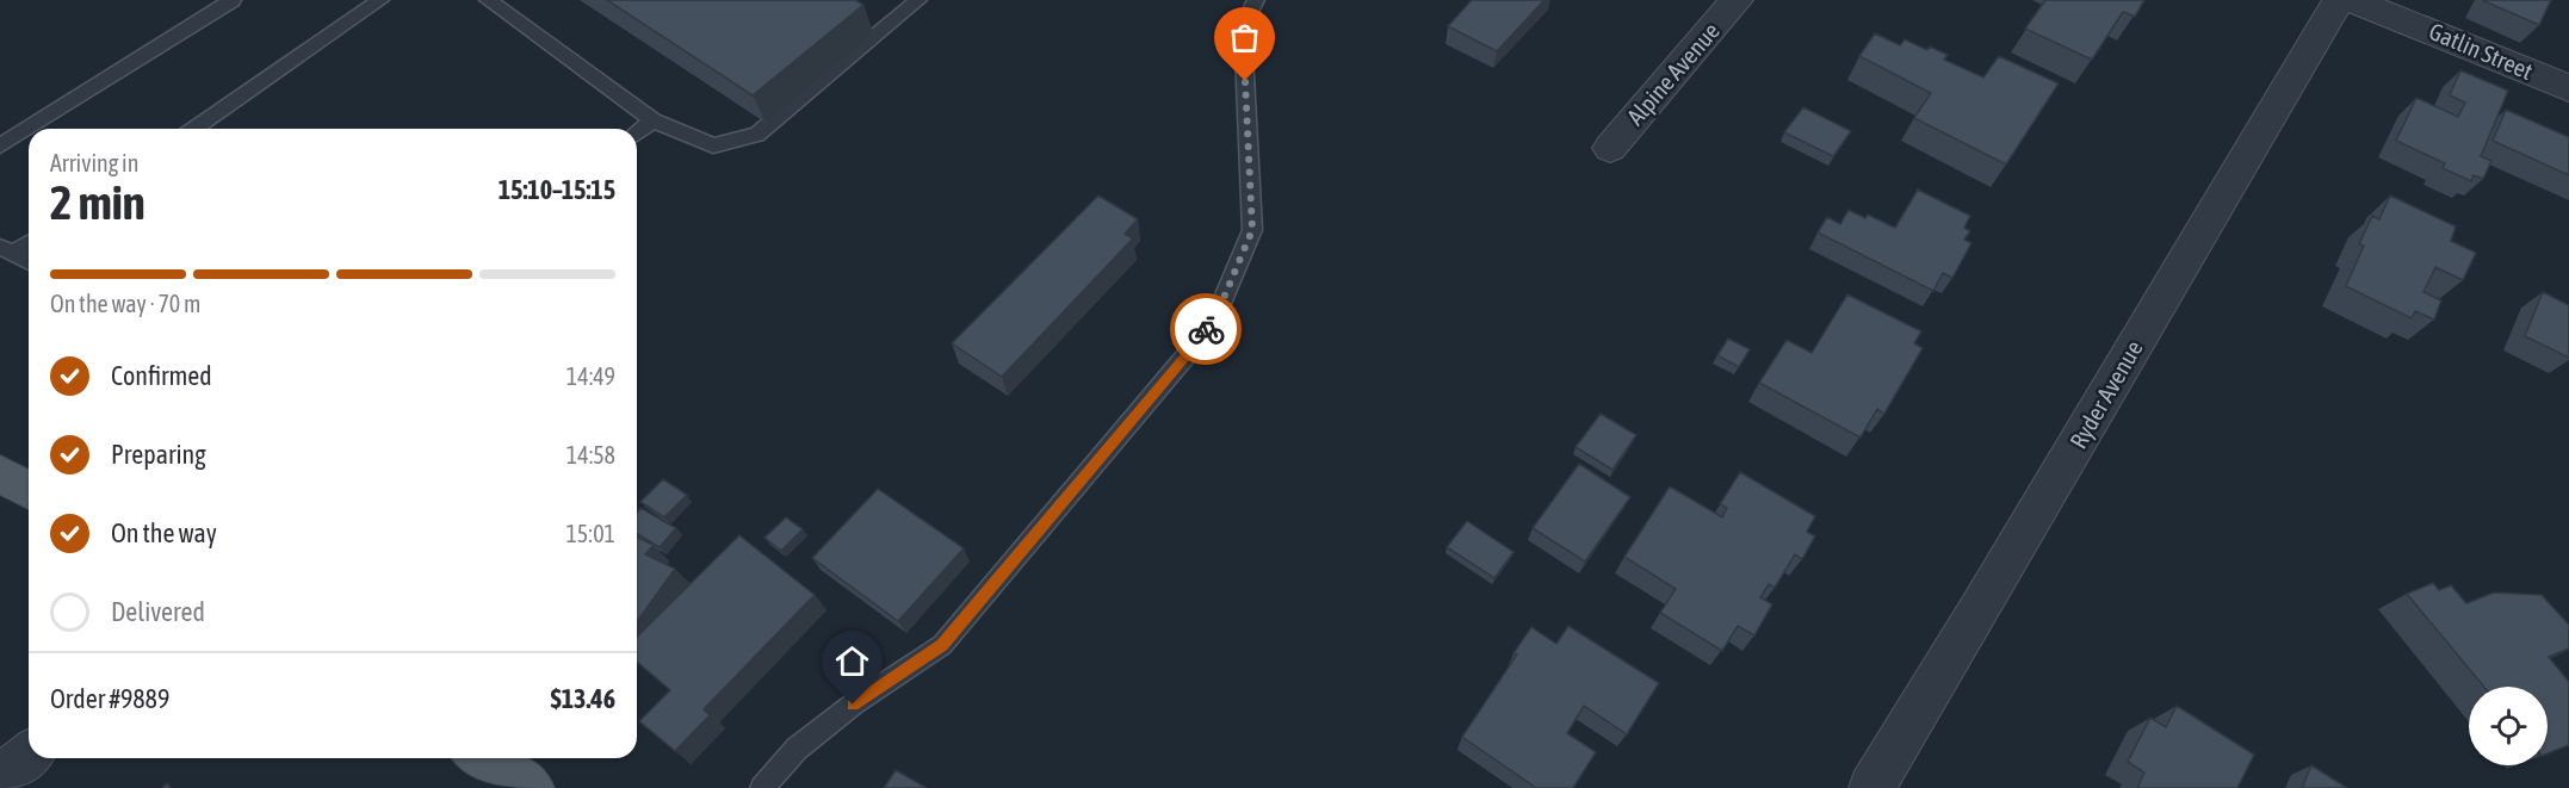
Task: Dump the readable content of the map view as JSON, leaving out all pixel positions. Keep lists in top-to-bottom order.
{
  "streets": {
    "street": ["Gatlin Street", "Alpine Avenue", "Ryder Avenue"]
  },
  "page": {
    "heading": ["2 min", "Arriving in", "15:10–15:15"],
    "panel": ["Order #9889", "$13.46"],
    "bar": "On the way · 70 m",
    "list": [
      ["Confirmed", "14:49"],
      ["Preparing", "14:58"],
      ["On the way", "15:01"],
      "Delivered"
    ]
  }
}
